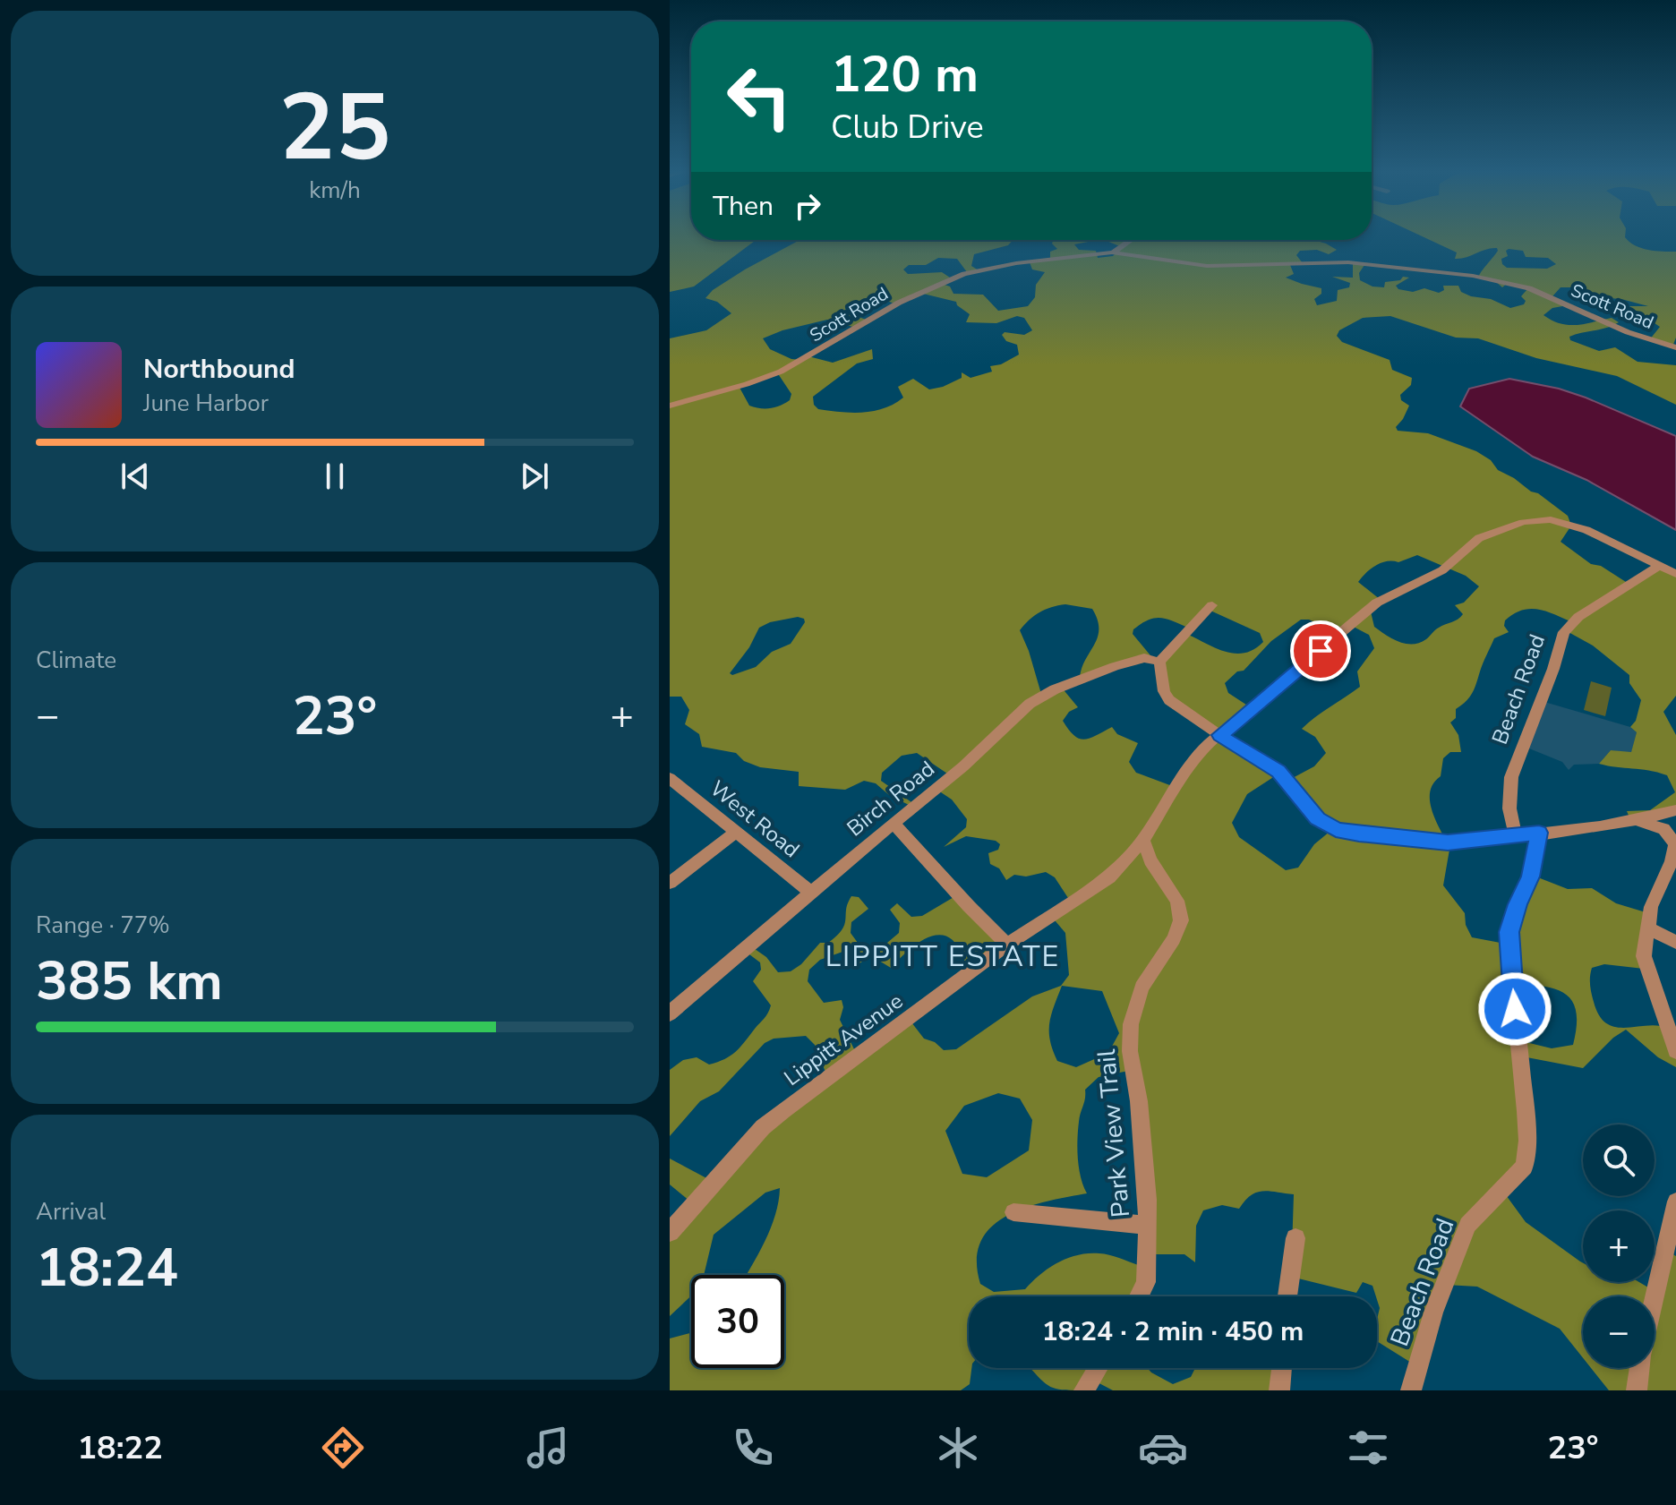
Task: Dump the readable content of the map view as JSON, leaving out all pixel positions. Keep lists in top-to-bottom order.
{
  "streets": {
    "street": [
      "Scott Road",
      "Beach Road",
      "Birch Road",
      "West Road",
      "Lippitt Avenue",
      "Park View Trail"
    ]
  },
  "crossings": [
    ["Beach Road", "Lippitt Avenue"],
    ["Birch Road", "West Road"],
    ["Lippitt Avenue", "Park View Trail"]
  ],
  "districts": ["LIPPITT ESTATE"],
  "page": {
    "tile": [
      ["25", "km/h"],
      "Climate",
      ["Range · 77%", "385 km"],
      ["Arrival", "18:24"]
    ],
    "turn": ["120 m", "Club Drive"],
    "then": "Then",
    "song": ["Northbound", "June Harbor"],
    "heat": ["−", "23°", "+"],
    "map_buttons": ["+", "−"],
    "limit": "30",
    "trip": "18:24 · 2 min · 450 m",
    "tabs": ["18:22", "23°"]
  }
}
